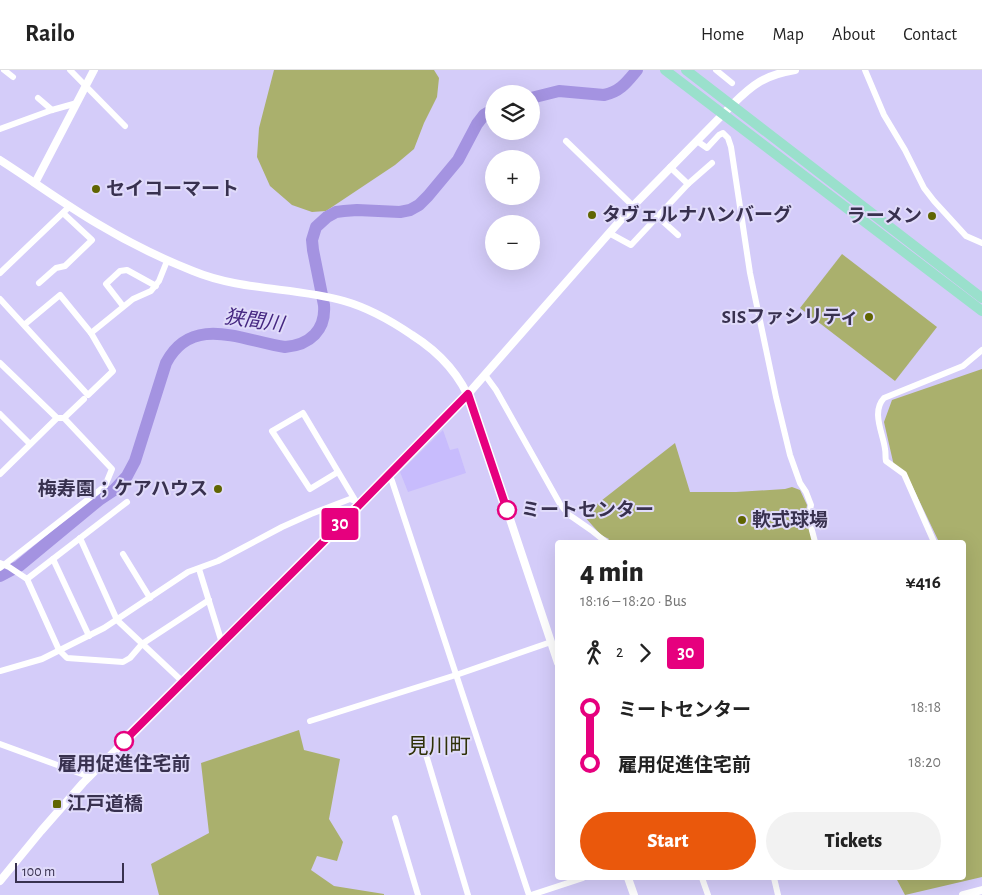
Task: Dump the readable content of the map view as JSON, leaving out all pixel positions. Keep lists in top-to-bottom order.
{
  "districts": ["見川町"],
  "water": ["狭間川"],
  "places": {
    "other": [
      "セイコーマート",
      "タヴェルナハンバーグ",
      "ラーメン",
      "SISファシリティ",
      "梅寿園；ケアハウス",
      "ミートセンター",
      "軟式球場",
      "雇用促進住宅前"
    ],
    "transit": ["江戸道橋"]
  },
  "lines": ["bus line 30"],
  "scale_bar": "100 m",
  "page": {
    "header": "Railo",
    "nav": [
      "Home",
      "Map",
      "About",
      "Contact"
    ],
    "on_map": "30",
    "map_buttons": ["+", "−"],
    "heading": ["4 min", "18:16 – 18:20 · Bus", "¥416"],
    "legs": ["2", "30"],
    "list": [
      {
        "name": "ミートセンター",
        "value": "18:18"
      },
      {
        "name": "雇用促進住宅前",
        "value": "18:20"
      }
    ],
    "buttons": ["Start", "Tickets"],
    "scale": "100 m"
  }
}
